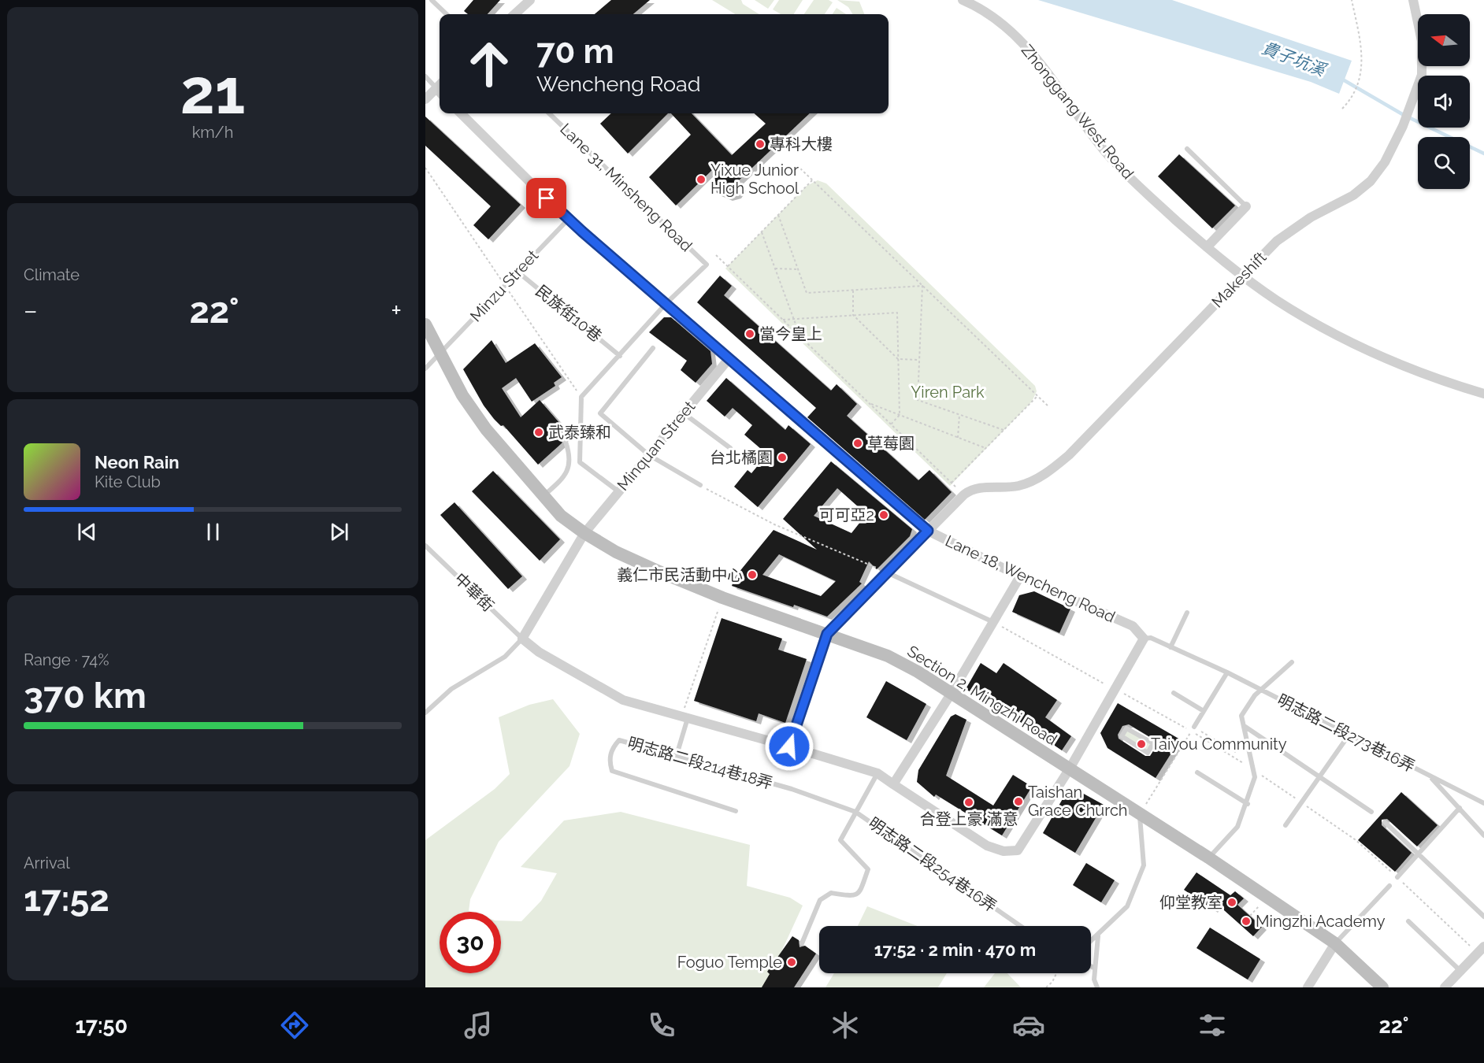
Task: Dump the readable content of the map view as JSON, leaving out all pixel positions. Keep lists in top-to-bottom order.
{
  "streets": {
    "main road": ["Section 2, Mingzhi Road"],
    "street": [
      "Zhonggang West Road",
      "Makeshift",
      "Minquan Street",
      "Lane 18, Wencheng Road"
    ],
    "lane": [
      "Lane 31, Minsheng Road",
      "Minzu Street",
      "民族街10巷",
      "中華街",
      "明志路二段273巷16弄",
      "明志路二段214巷18弄",
      "明志路二段254巷16弄"
    ]
  },
  "crossings": [
    ["Zhonggang West Road", "Makeshift"],
    ["Minzu Street", "民族街10巷"],
    ["Minzu Street", "Section 2, Mingzhi Road"],
    ["Minquan Street", "中華街"],
    ["Minquan Street", "Section 2, Mingzhi Road"],
    ["Lane 18, Wencheng Road", "明志路二段273巷16弄"],
    ["明志路二段214巷18弄", "明志路二段254巷16弄"]
  ],
  "water": ["貴子坑溪"],
  "parks": ["Yiren Park"],
  "places": [
    "專科大樓",
    "Yixue Junior High School",
    "當今皇上",
    "武泰臻和",
    "草莓園",
    "台北橘園",
    "可可亞2",
    "義仁市民活動中心",
    "Taiyou Community",
    "Taishan Grace Church",
    "合登上豪 滿意",
    "仰堂教室",
    "Mingzhi Academy",
    "Foguo Temple"
  ],
  "north": "left",
  "page": {
    "tile": [
      ["21", "km/h"],
      "Climate",
      ["Range · 74%", "370 km"],
      ["Arrival", "17:52"]
    ],
    "turn": ["70 m", "Wencheng Road"],
    "heat": ["−", "22°", "+"],
    "song": ["Neon Rain", "Kite Club"],
    "limit": "30",
    "trip": "17:52 · 2 min · 470 m",
    "tabs": ["17:50", "22°"]
  }
}
